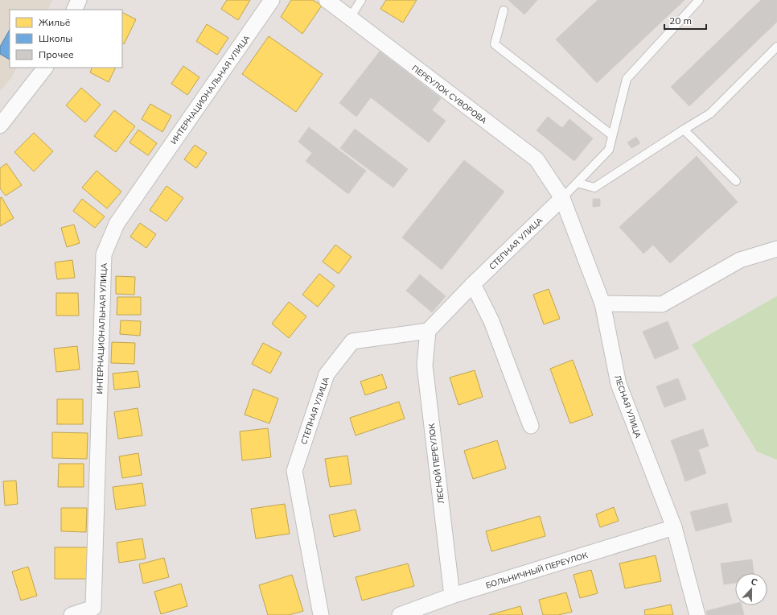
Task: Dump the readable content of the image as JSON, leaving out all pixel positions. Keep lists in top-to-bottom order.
{
  "streets": {
    "street": [
      "ИНТЕРНАЦИОНАЛЬНАЯ УЛИЦА",
      "ПЕРЕУЛОК СУВОРОВА",
      "СТЕПНАЯ УЛИЦА",
      "ЛЕСНАЯ УЛИЦА",
      "ЛЕСНОЙ ПЕРЕУЛОК",
      "БОЛЬНИЧНЫЙ ПЕРЕУЛОК"
    ]
  },
  "crossings": [
    ["ПЕРЕУЛОК СУВОРОВА", "СТЕПНАЯ УЛИЦА"],
    ["ПЕРЕУЛОК СУВОРОВА", "ЛЕСНАЯ УЛИЦА"],
    ["СТЕПНАЯ УЛИЦА", "ЛЕСНАЯ УЛИЦА"],
    ["СТЕПНАЯ УЛИЦА", "ЛЕСНОЙ ПЕРЕУЛОК"],
    ["ЛЕСНАЯ УЛИЦА", "БОЛЬНИЧНЫЙ ПЕРЕУЛОК"],
    ["ЛЕСНОЙ ПЕРЕУЛОК", "БОЛЬНИЧНЫЙ ПЕРЕУЛОК"]
  ],
  "legend": ["Жильё", "Школы", "Прочее"],
  "scale_bar": "20 m",
  "north": "top"
}
